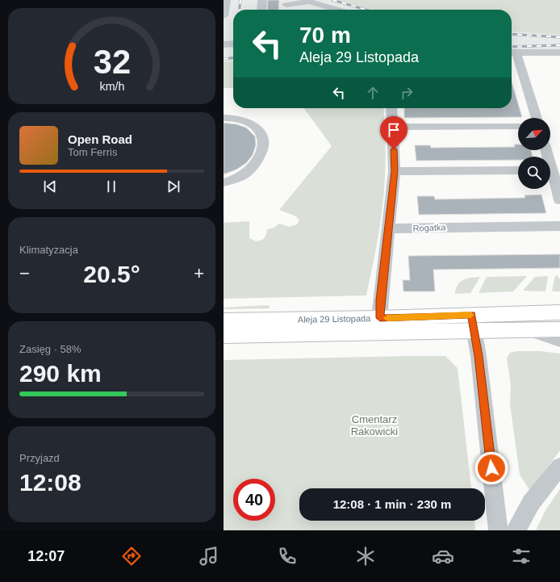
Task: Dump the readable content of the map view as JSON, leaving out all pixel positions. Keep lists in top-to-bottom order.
{
  "streets": {
    "main road": ["Aleja 29 Listopada"],
    "street": ["Rogatka"]
  },
  "parks": ["Cmentarz Rakowicki"],
  "north": "top right",
  "page": {
    "turn": ["70 m", "Aleja 29 Listopada"],
    "song": ["Open Road", "Tom Ferris"],
    "tile": [
      "Klimatyzacja",
      ["Zasięg · 58%", "290 km"],
      ["Przyjazd", "12:08"]
    ],
    "heat": ["−", "20.5°", "+"],
    "limit": "40",
    "trip": "12:08 · 1 min · 230 m",
    "tabs": "12:07",
    "gauge": ["32", "km/h"]
  }
}
